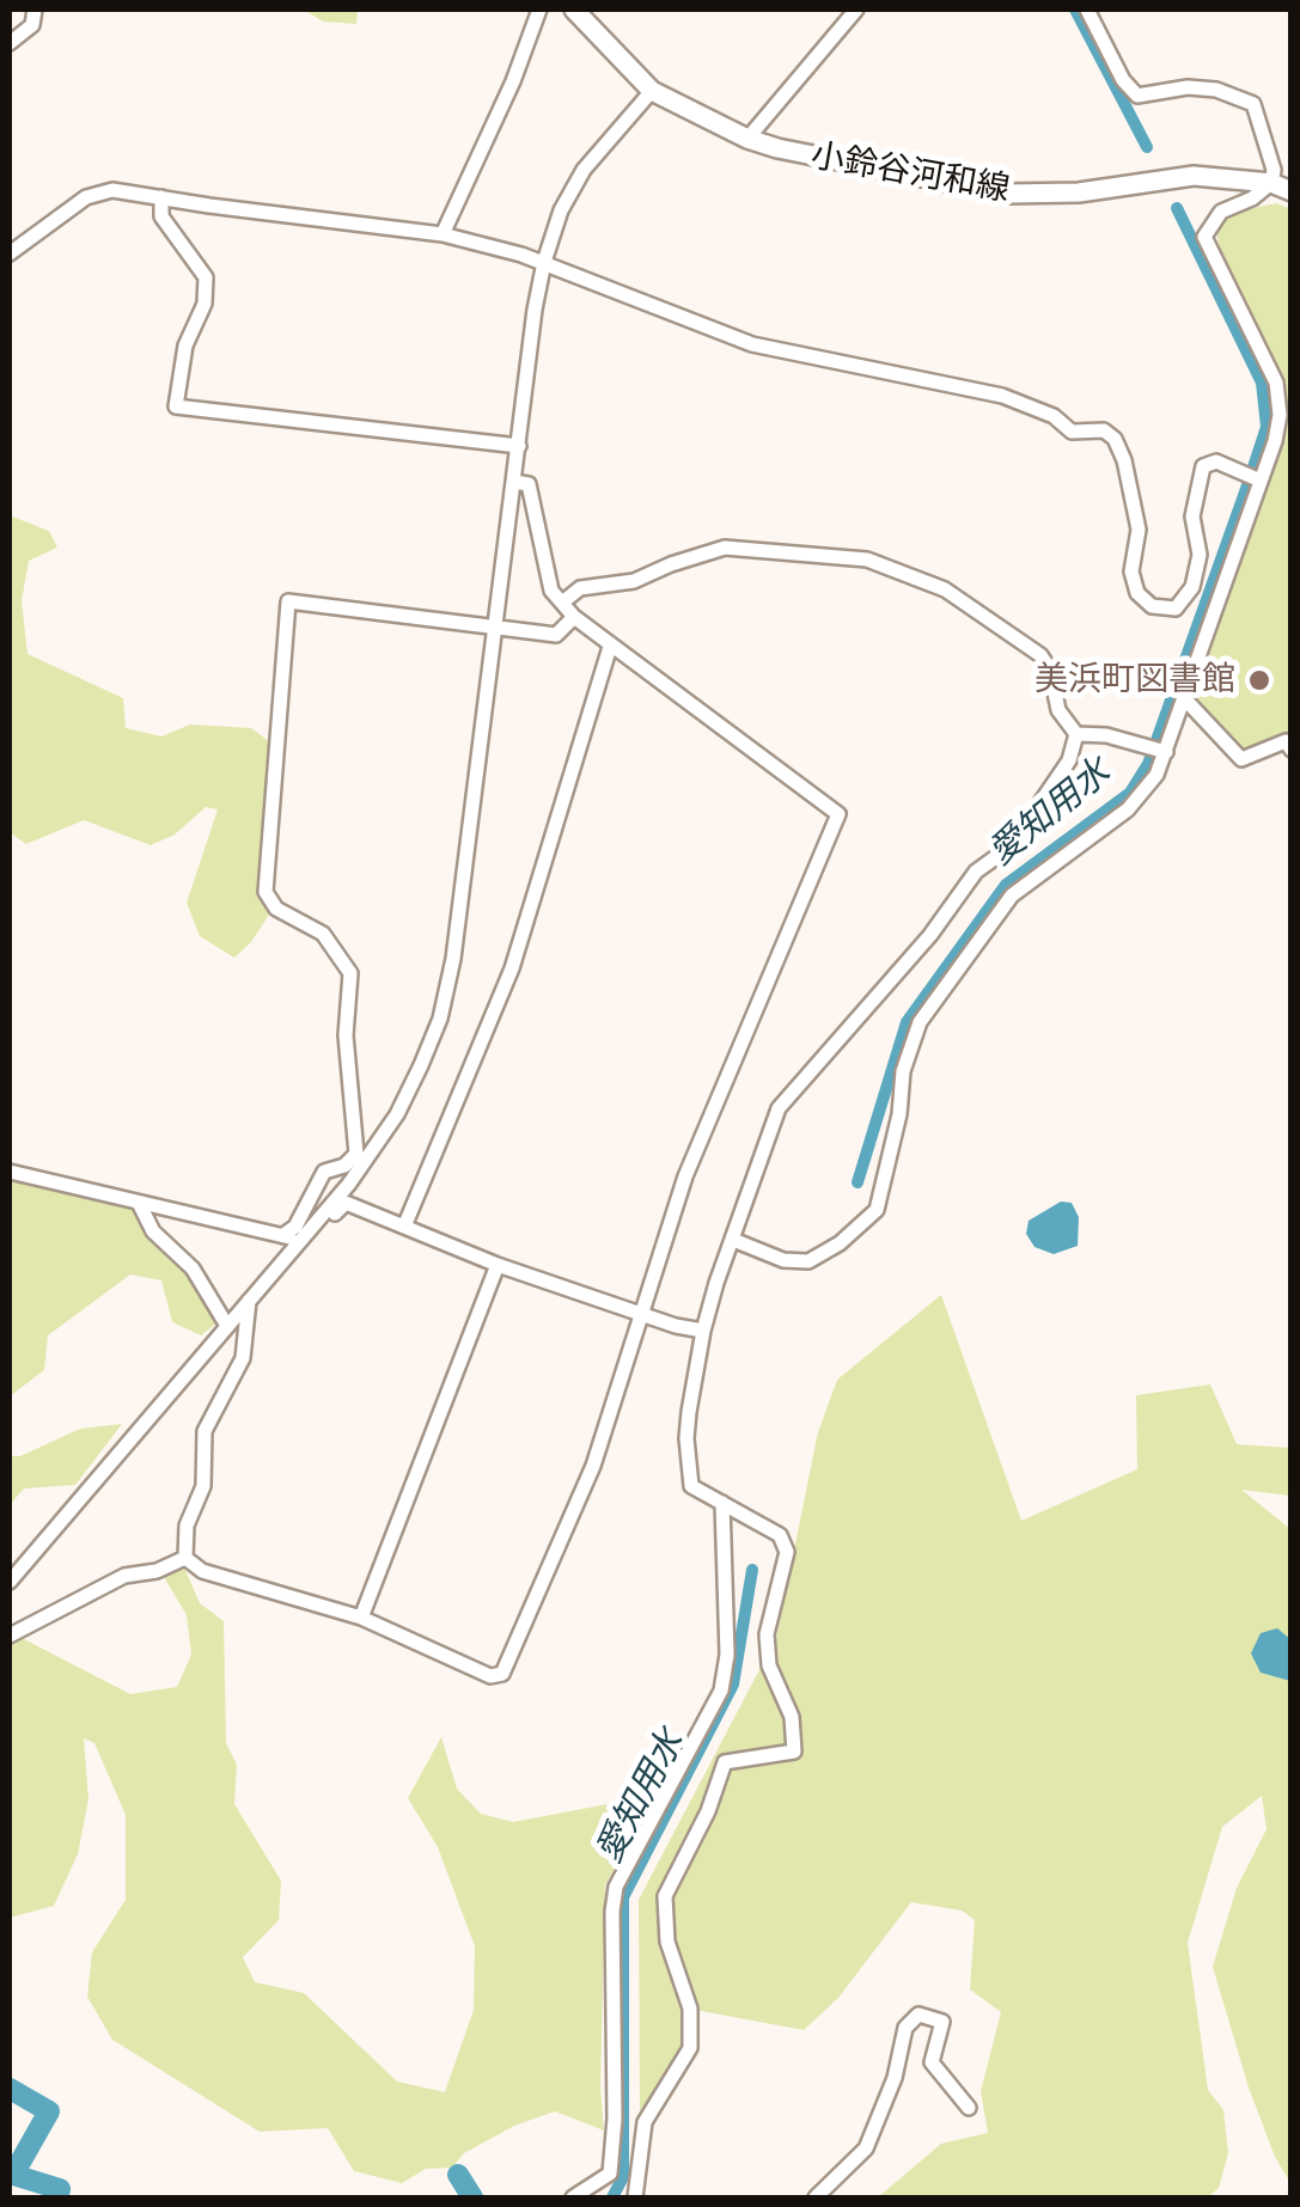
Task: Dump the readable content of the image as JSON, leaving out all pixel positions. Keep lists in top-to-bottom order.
{
  "streets": {
    "main road": ["小鈴谷河和線"]
  },
  "water": ["愛知用水"],
  "places": ["美浜町図書館"]
}
